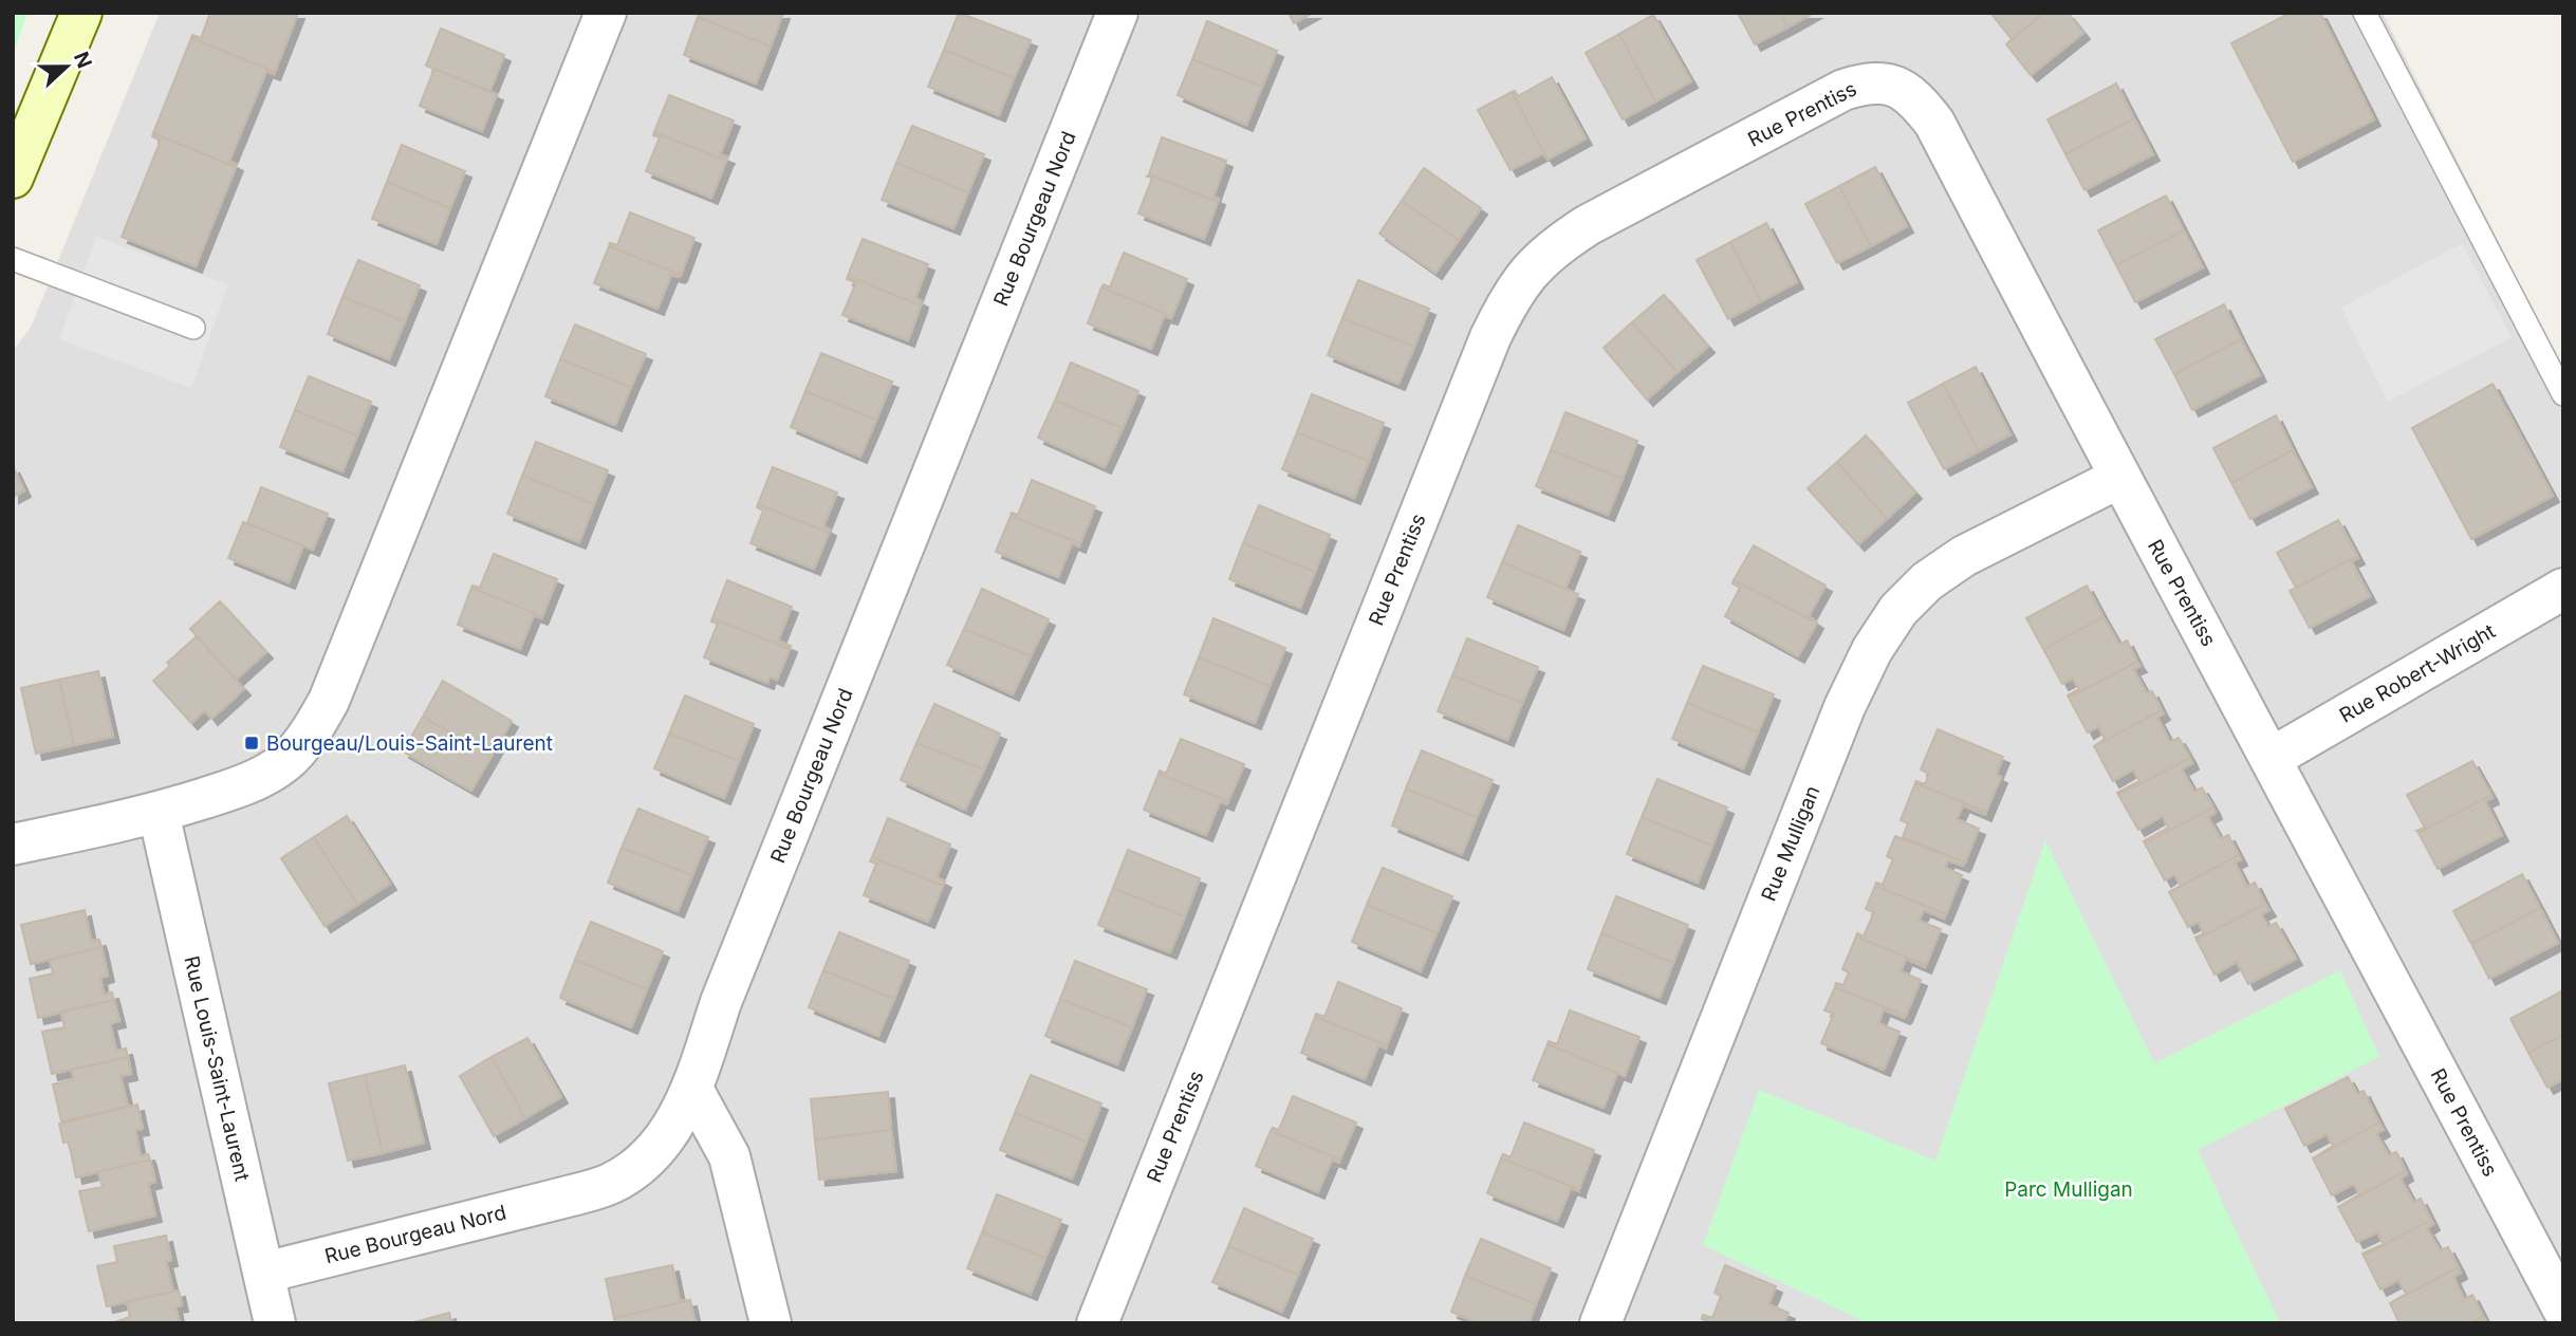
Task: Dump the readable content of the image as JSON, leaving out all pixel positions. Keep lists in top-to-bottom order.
{
  "streets": {
    "street": [
      "Rue Prentiss",
      "Rue Bourgeau Nord",
      "Rue Robert-Wright",
      "Rue Mulligan",
      "Rue Louis-Saint-Laurent"
    ]
  },
  "crossings": [
    ["Rue Prentiss", "Rue Robert-Wright"],
    ["Rue Prentiss", "Rue Mulligan"],
    ["Rue Bourgeau Nord", "Rue Louis-Saint-Laurent"]
  ],
  "parks": ["Parc Mulligan"],
  "places": {
    "transit": ["Bourgeau/Louis-Saint-Laurent"]
  },
  "north": "right"
}
